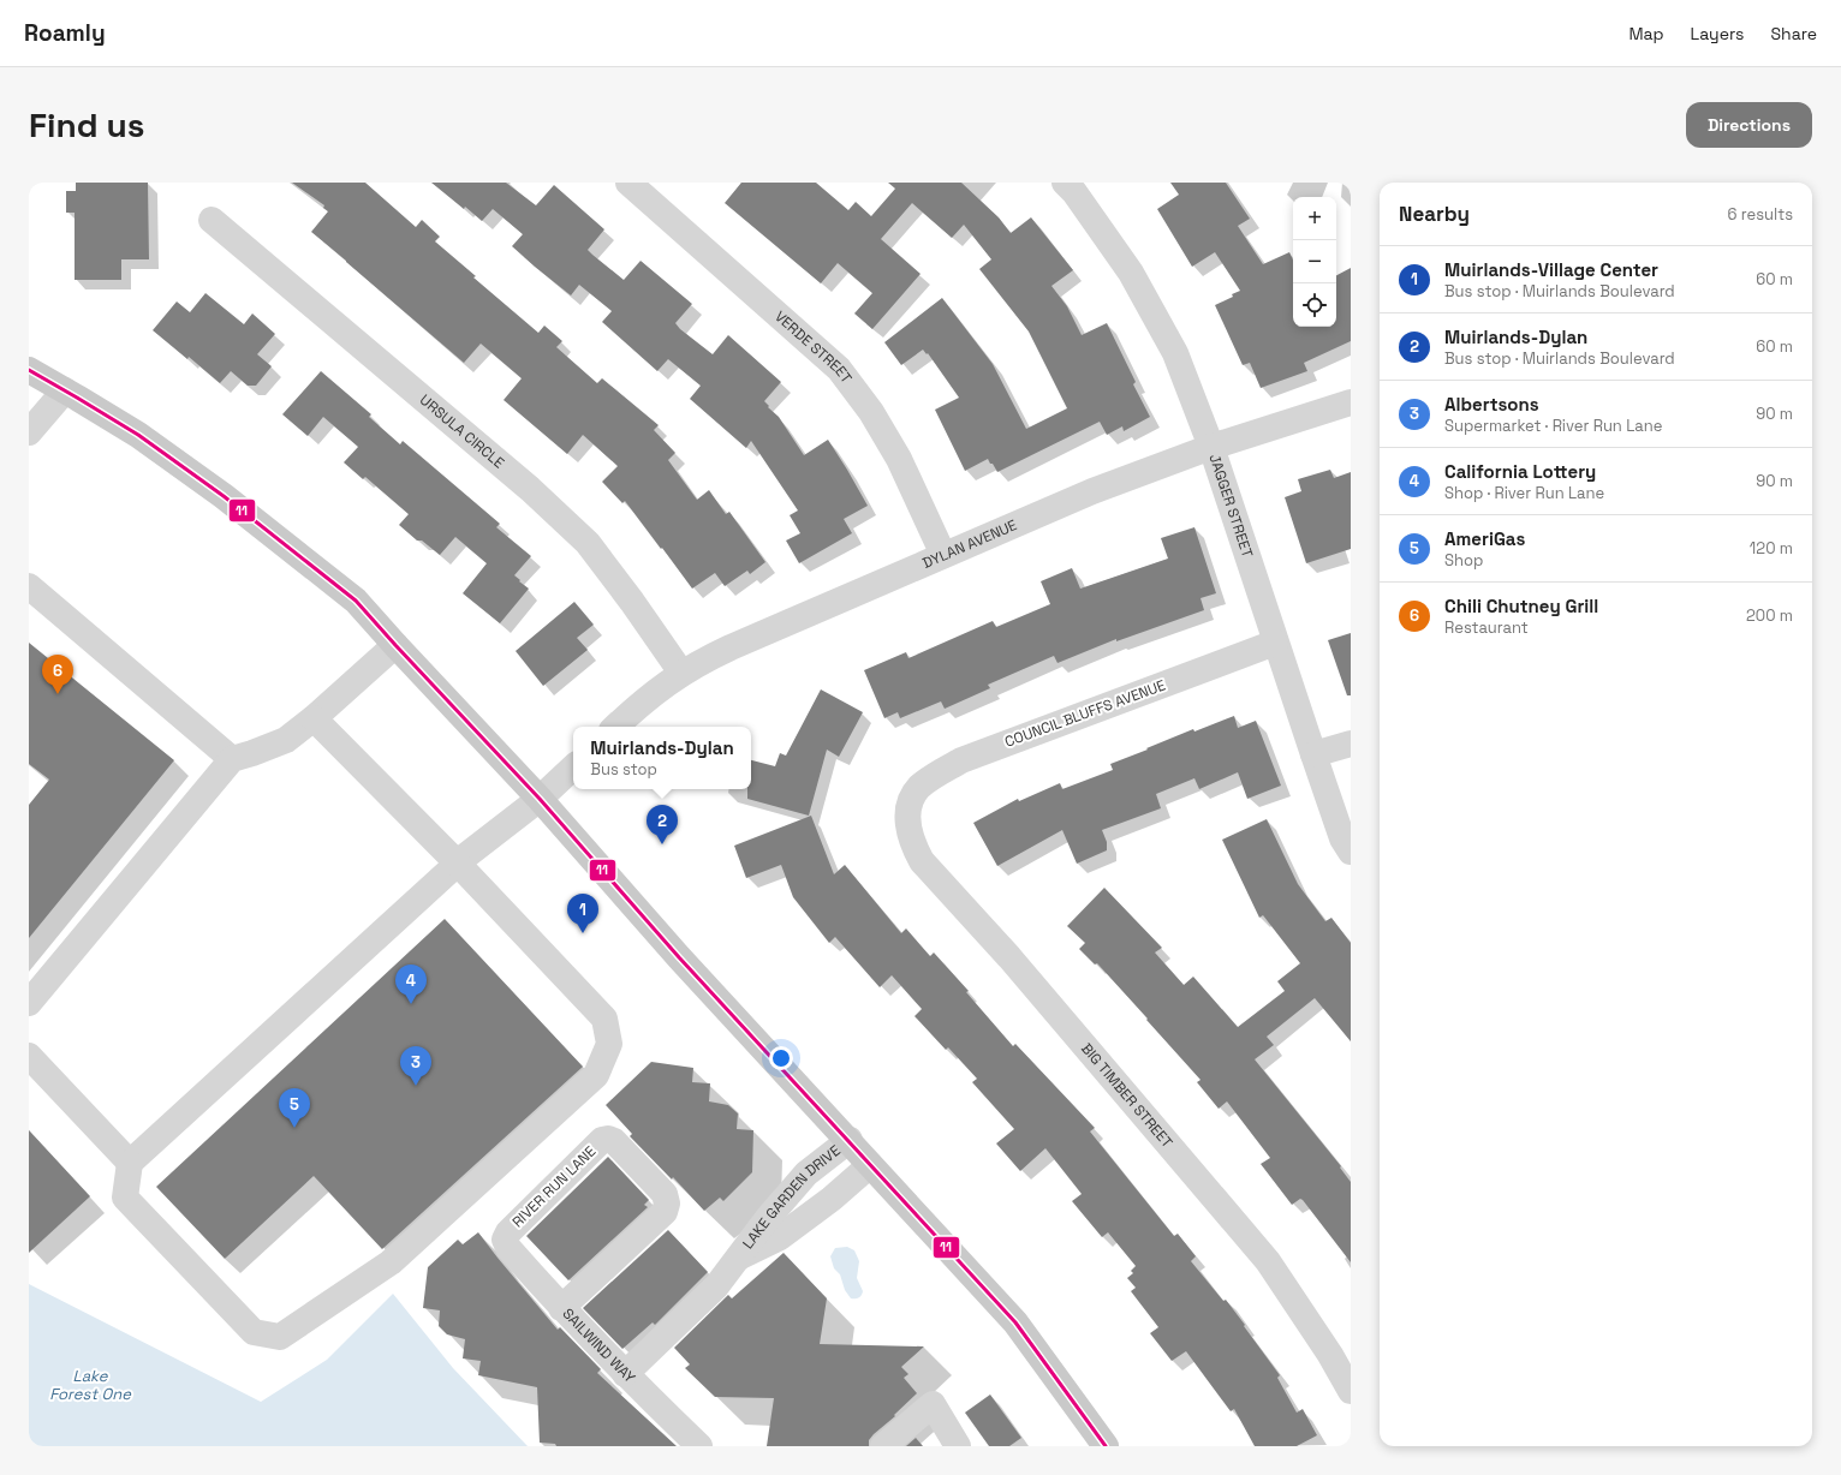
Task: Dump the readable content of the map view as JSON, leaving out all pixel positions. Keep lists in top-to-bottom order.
{
  "streets": {
    "street": [
      "VERDE STREET",
      "URSULA CIRCLE",
      "JAGGER STREET",
      "DYLAN AVENUE",
      "COUNCIL BLUFFS AVENUE",
      "BIG TIMBER STREET",
      "RIVER RUN LANE",
      "LAKE GARDEN DRIVE",
      "SAILWIND WAY"
    ]
  },
  "crossings": [
    ["VERDE STREET", "DYLAN AVENUE"],
    ["URSULA CIRCLE", "DYLAN AVENUE"],
    ["JAGGER STREET", "DYLAN AVENUE"],
    ["JAGGER STREET", "COUNCIL BLUFFS AVENUE"],
    ["COUNCIL BLUFFS AVENUE", "BIG TIMBER STREET"],
    ["RIVER RUN LANE", "SAILWIND WAY"],
    ["LAKE GARDEN DRIVE", "SAILWIND WAY"]
  ],
  "water": ["Lake Forest One"],
  "lines": ["transit line 11"],
  "page": {
    "header": "Roamly",
    "nav": ["Map", "Layers", "Share"],
    "buttons": "Directions",
    "title": "Find us",
    "heading": ["Nearby", "6 results"],
    "map_buttons": ["+", "−"],
    "list": [
      {
        "mark": "1",
        "name": "Muirlands-Village Center",
        "note": "Bus stop · Muirlands Boulevard",
        "value": "60 m"
      },
      {
        "mark": "2",
        "name": "Muirlands-Dylan",
        "note": "Bus stop · Muirlands Boulevard",
        "value": "60 m"
      },
      {
        "mark": "3",
        "name": "Albertsons",
        "note": "Supermarket · River Run Lane",
        "value": "90 m"
      },
      {
        "mark": "4",
        "name": "California Lottery",
        "note": "Shop · River Run Lane",
        "value": "90 m"
      },
      {
        "mark": "5",
        "name": "AmeriGas",
        "note": "Shop",
        "value": "120 m"
      },
      {
        "mark": "6",
        "name": "Chili Chutney Grill",
        "note": "Restaurant",
        "value": "200 m"
      }
    ],
    "pins": [
      "6",
      "2",
      "1",
      "4",
      "3",
      "5"
    ],
    "popup": ["Muirlands-Dylan", "Bus stop"]
  }
}
